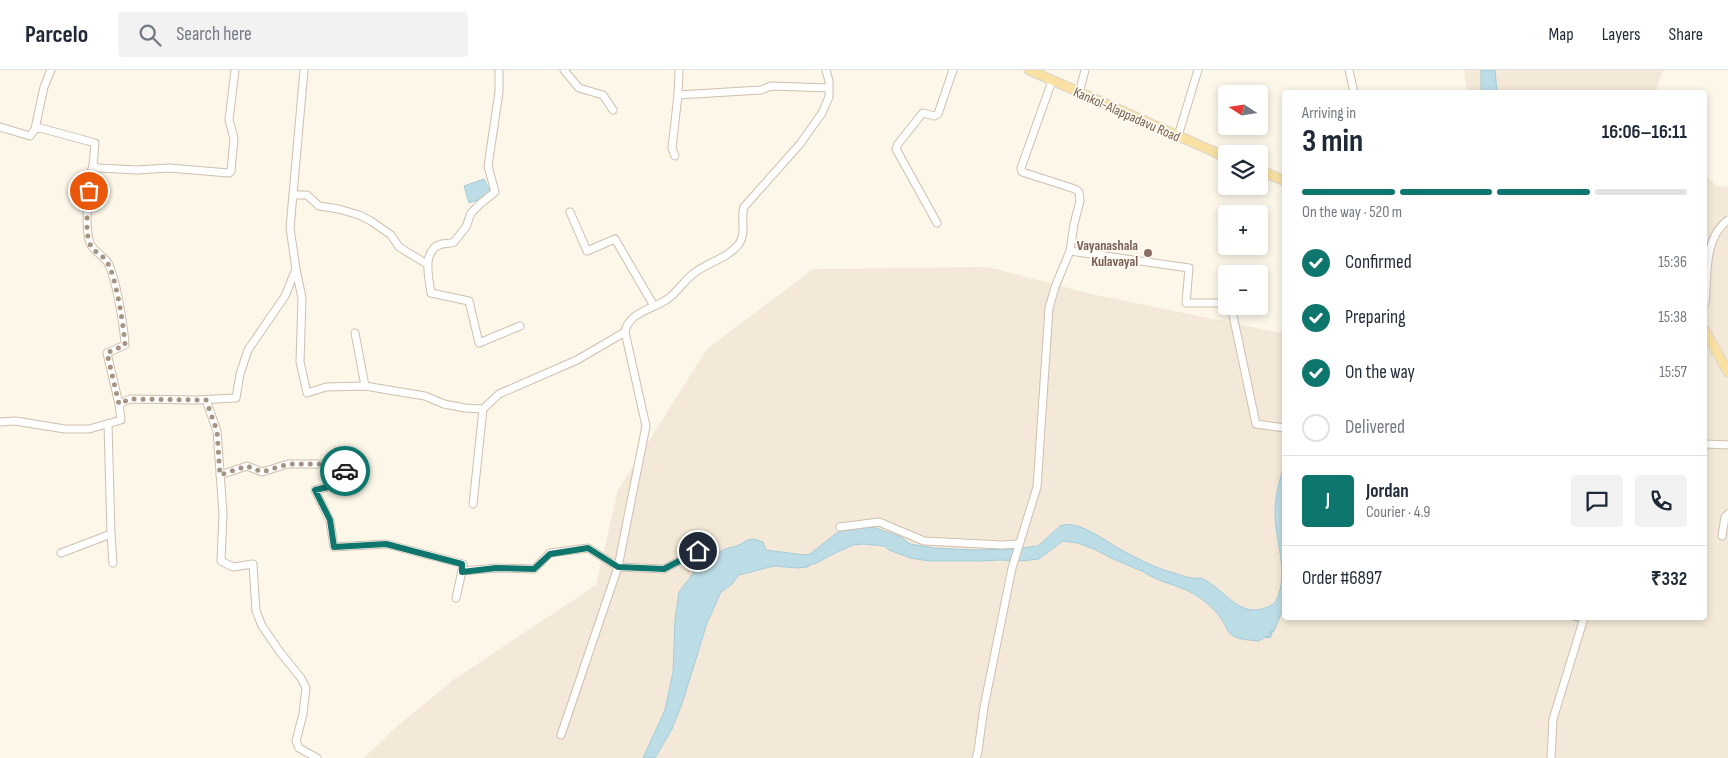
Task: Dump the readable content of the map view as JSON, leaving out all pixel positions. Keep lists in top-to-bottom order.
{
  "streets": {
    "main road": ["Kankol-Alappadavu Road"]
  },
  "places": ["Vayanashala Kulavayal"],
  "north": "left",
  "page": {
    "header": "Parcelo",
    "search": "Search here",
    "nav": ["Map", "Layers", "Share"],
    "map_buttons": ["+", "−"],
    "heading": ["3 min", "Arriving in", "16:06–16:11"],
    "panel": [
      "Jordan",
      "Courier · 4.9",
      "Order #6897",
      "₹332"
    ],
    "bar": "On the way · 520 m",
    "list": [
      ["Confirmed", "15:36"],
      ["Preparing", "15:38"],
      ["On the way", "15:57"],
      "Delivered"
    ],
    "round": "J"
  }
}
